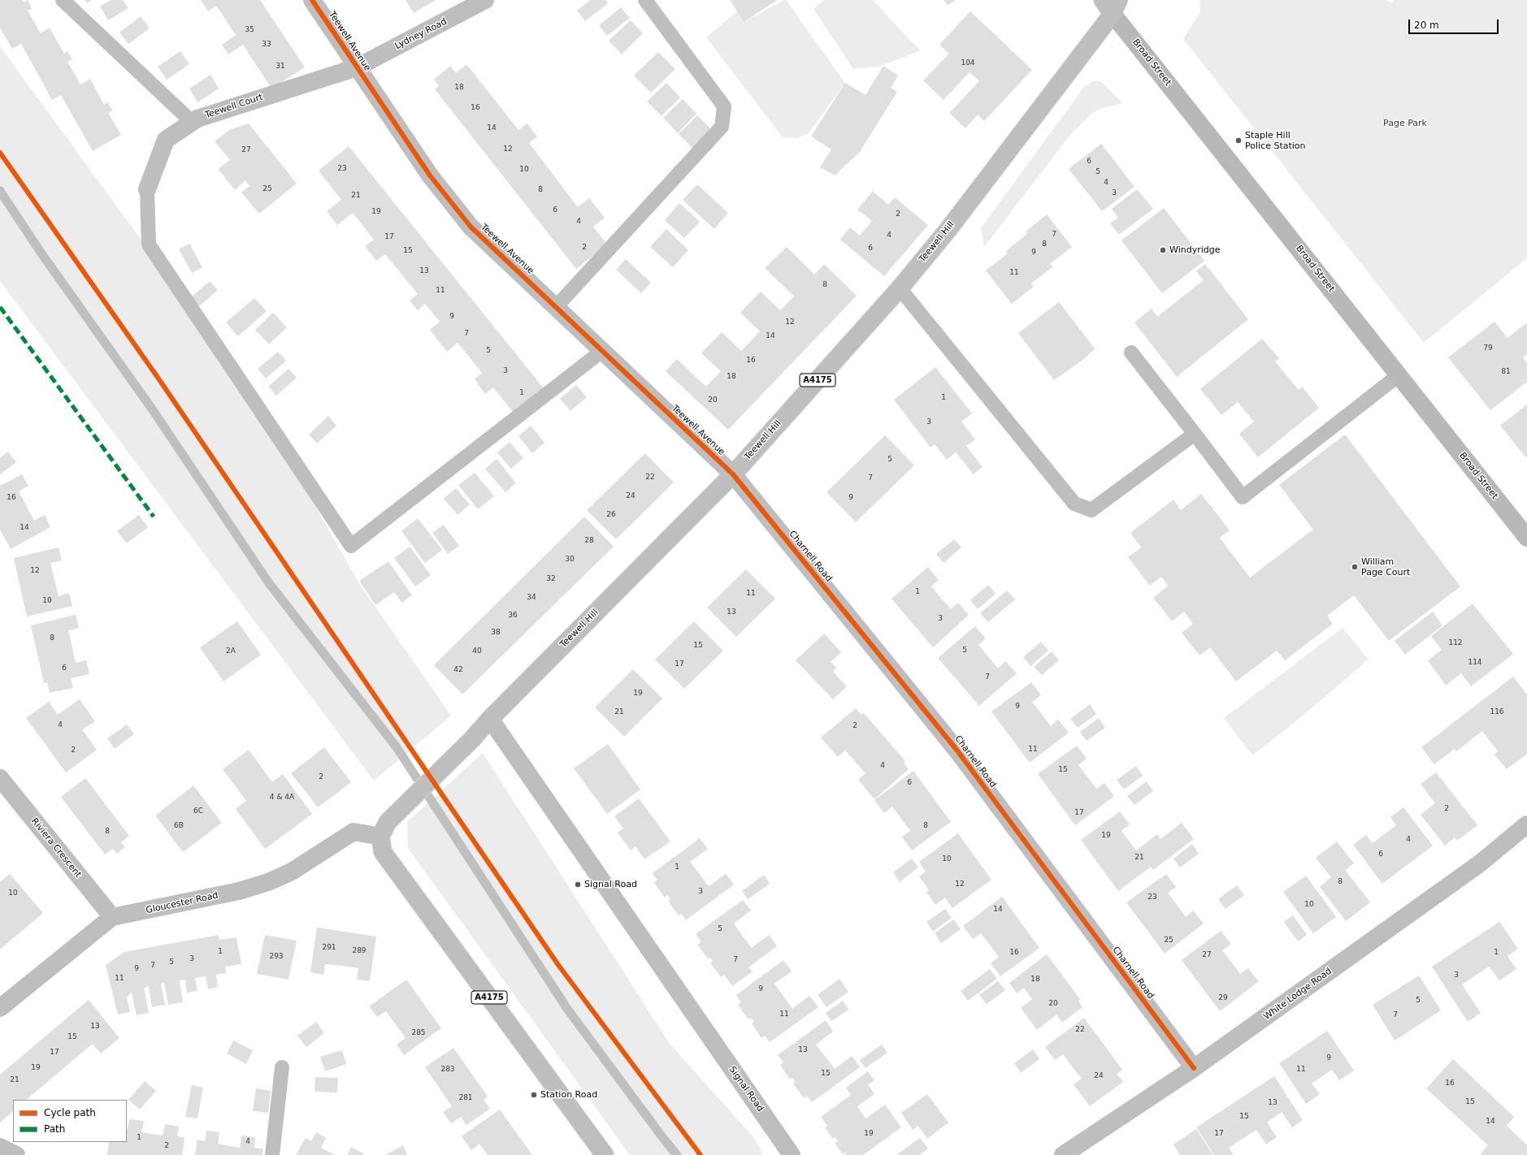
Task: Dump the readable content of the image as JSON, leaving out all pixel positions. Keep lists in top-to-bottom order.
{
  "streets": {
    "main road": ["Broad Street"],
    "street": [
      "Lydney Road",
      "Teewell Avenue",
      "Teewell Court",
      "Teewell Hill",
      "A4175",
      "Charnell Road",
      "Riviera Crescent",
      "Gloucester Road",
      "White Lodge Road",
      "Signal Road"
    ]
  },
  "crossings": [
    ["Lydney Road", "Teewell Avenue"],
    ["Lydney Road", "Teewell Court"],
    ["Teewell Avenue", "Teewell Court"],
    ["Teewell Avenue", "Teewell Hill"],
    ["Teewell Avenue", "Charnell Road"],
    ["Broad Street", "Teewell Hill"],
    ["Teewell Hill", "A4175"],
    ["Teewell Hill", "Charnell Road"],
    ["Teewell Hill", "Gloucester Road"],
    ["Teewell Hill", "Signal Road"],
    ["A4175", "Gloucester Road"],
    ["Charnell Road", "White Lodge Road"],
    ["Riviera Crescent", "Gloucester Road"]
  ],
  "parks": ["Page Park"],
  "places": [
    "Staple Hill Police Station",
    "Windyridge",
    "William Page Court",
    "Signal Road",
    "Station Road"
  ],
  "house_numbers": [
    "35",
    "33",
    "104",
    "31",
    "18",
    "16",
    "14",
    "12",
    "27",
    "6",
    "23",
    "10",
    "5",
    "4",
    "25",
    "8",
    "3",
    "21",
    "6",
    "19",
    "2",
    "4",
    "7",
    "4",
    "17",
    "8",
    "2",
    "6",
    "15",
    "9",
    "13",
    "11",
    "8",
    "11",
    "9",
    "12",
    "7",
    "14",
    "79",
    "5",
    "16",
    "3",
    "81",
    "18",
    "1",
    "1",
    "20",
    "3",
    "5",
    "22",
    "7",
    "24",
    "16",
    "9",
    "26",
    "14",
    "28",
    "30",
    "12",
    "32",
    "1",
    "11",
    "34",
    "10",
    "13",
    "36",
    "3",
    "38",
    "8",
    "112",
    "15",
    "5",
    "2A",
    "40",
    "114",
    "17",
    "6",
    "42",
    "7",
    "19",
    "9",
    "21",
    "116",
    "4",
    "2",
    "11",
    "2",
    "4",
    "15",
    "2",
    "6",
    "4 & 4A",
    "2",
    "6C",
    "17",
    "6B",
    "8",
    "8",
    "19",
    "4",
    "6",
    "21",
    "10",
    "1",
    "8",
    "12",
    "3",
    "10",
    "23",
    "10",
    "14",
    "5",
    "25",
    "291",
    "289",
    "1",
    "16",
    "1",
    "27",
    "293",
    "3",
    "7",
    "5",
    "7",
    "9",
    "3",
    "11",
    "18",
    "9",
    "29",
    "5",
    "20",
    "11",
    "7",
    "13",
    "22",
    "285",
    "15",
    "13",
    "17",
    "9",
    "19",
    "283",
    "11",
    "15",
    "24",
    "21",
    "16",
    "281",
    "15",
    "13",
    "15",
    "14",
    "19",
    "17",
    "1",
    "4",
    "2"
  ],
  "legend": ["Cycle path", "Path"],
  "scale_bar": "20 m"
}
